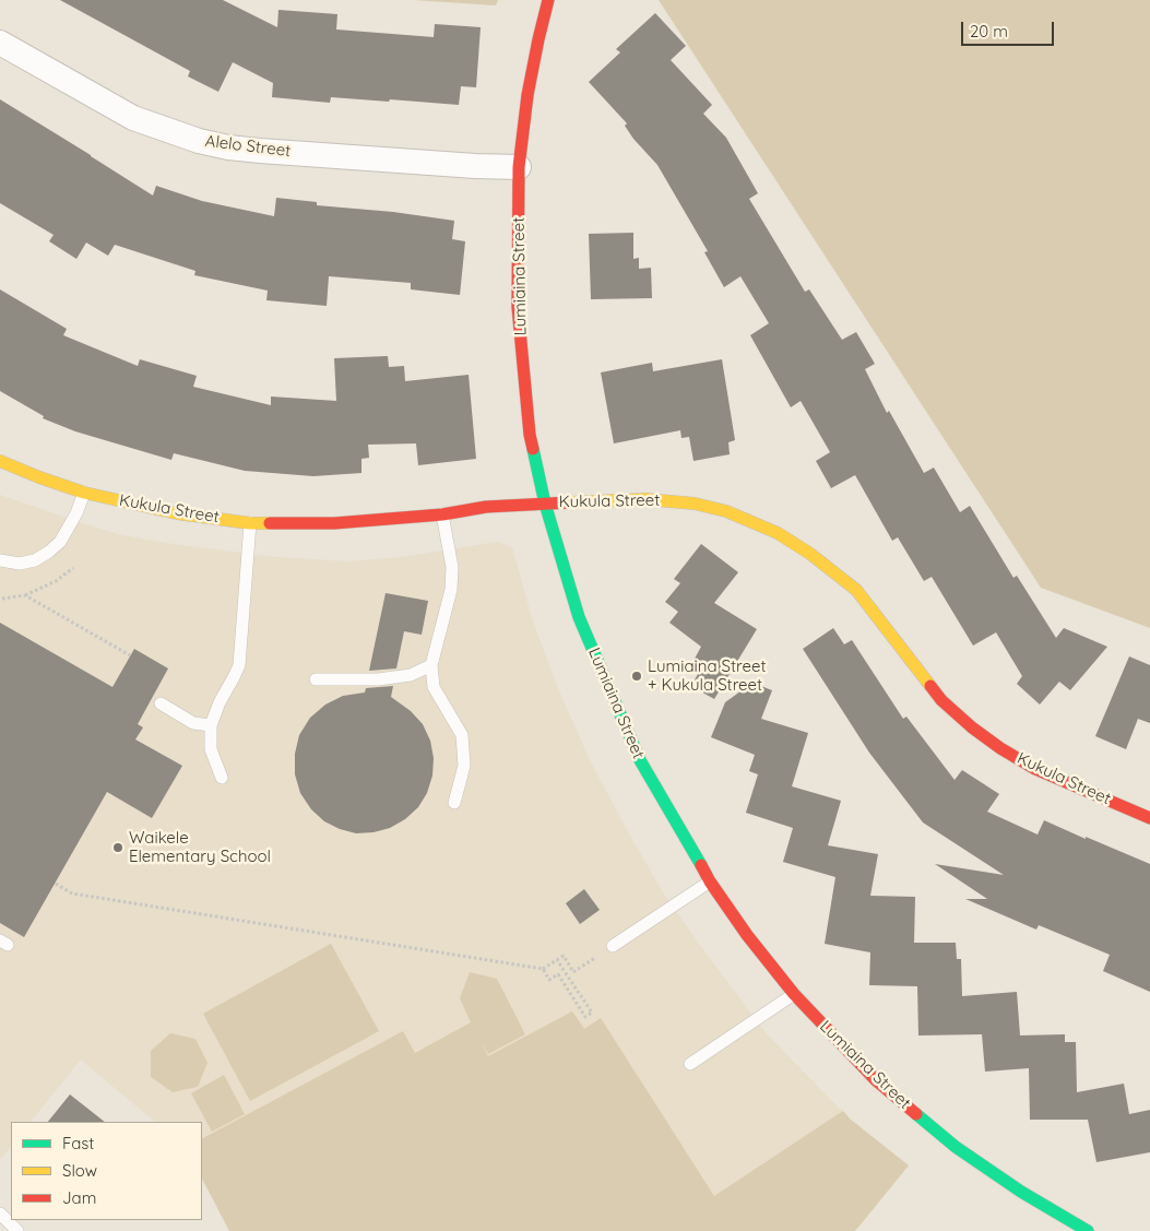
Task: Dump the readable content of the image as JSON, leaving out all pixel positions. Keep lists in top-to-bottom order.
{
  "streets": {
    "street": ["Alelo Street", "Lumiaina Street", "Kukula Street"]
  },
  "crossings": [
    ["Alelo Street", "Lumiaina Street"],
    ["Lumiaina Street", "Kukula Street"]
  ],
  "places": ["Lumiaina Street + Kukula Street", "Waikele Elementary School"],
  "legend": ["Fast", "Slow", "Jam"],
  "scale_bar": "20 m"
}
